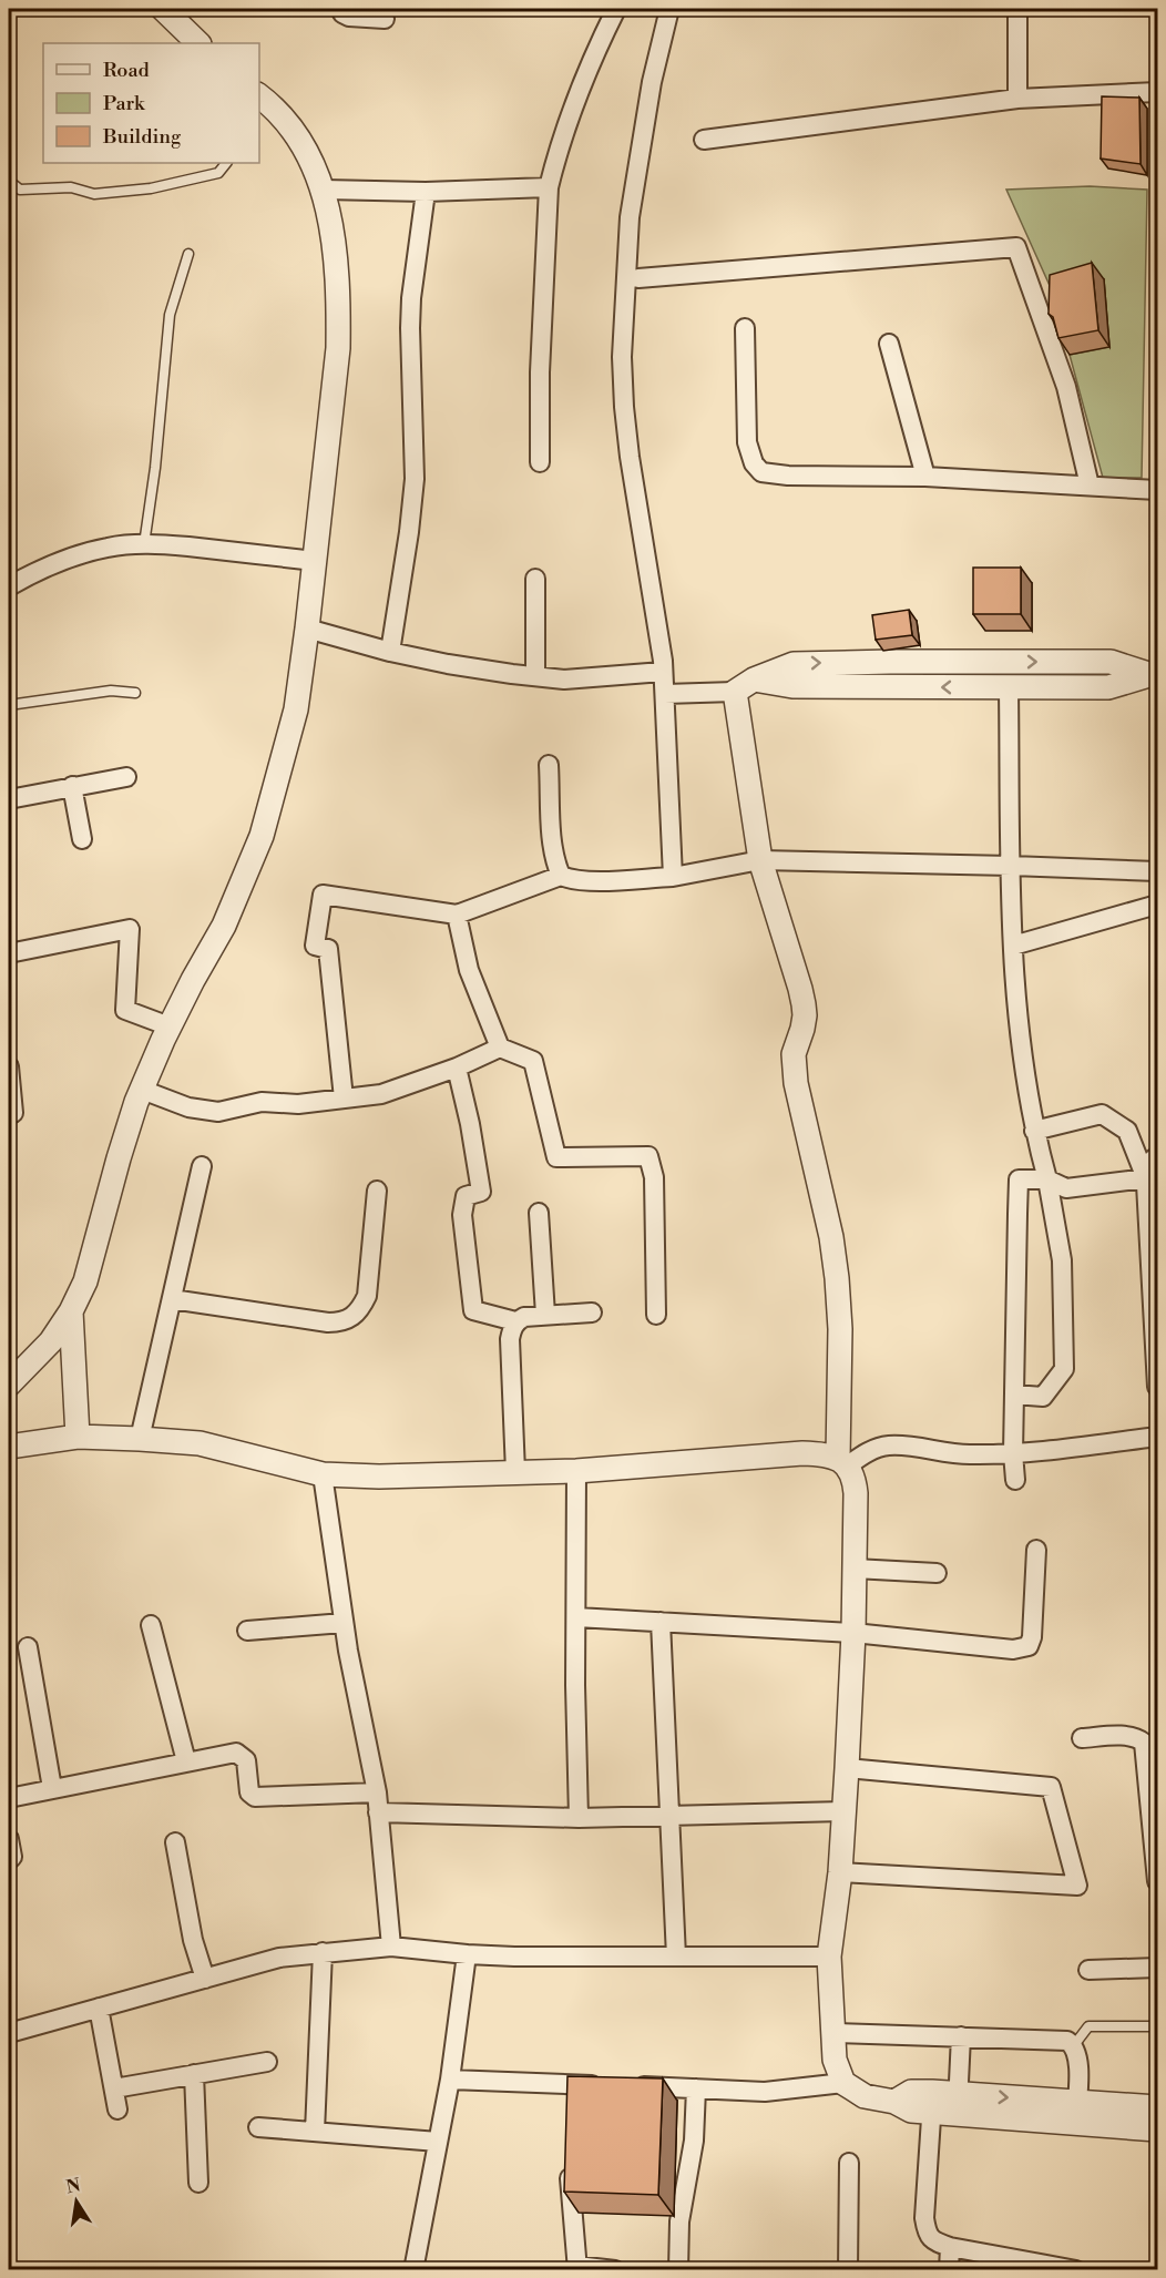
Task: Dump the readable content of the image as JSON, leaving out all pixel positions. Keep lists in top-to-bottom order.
{
  "legend": ["Road", "Park", "Building"],
  "north": "top"
}
